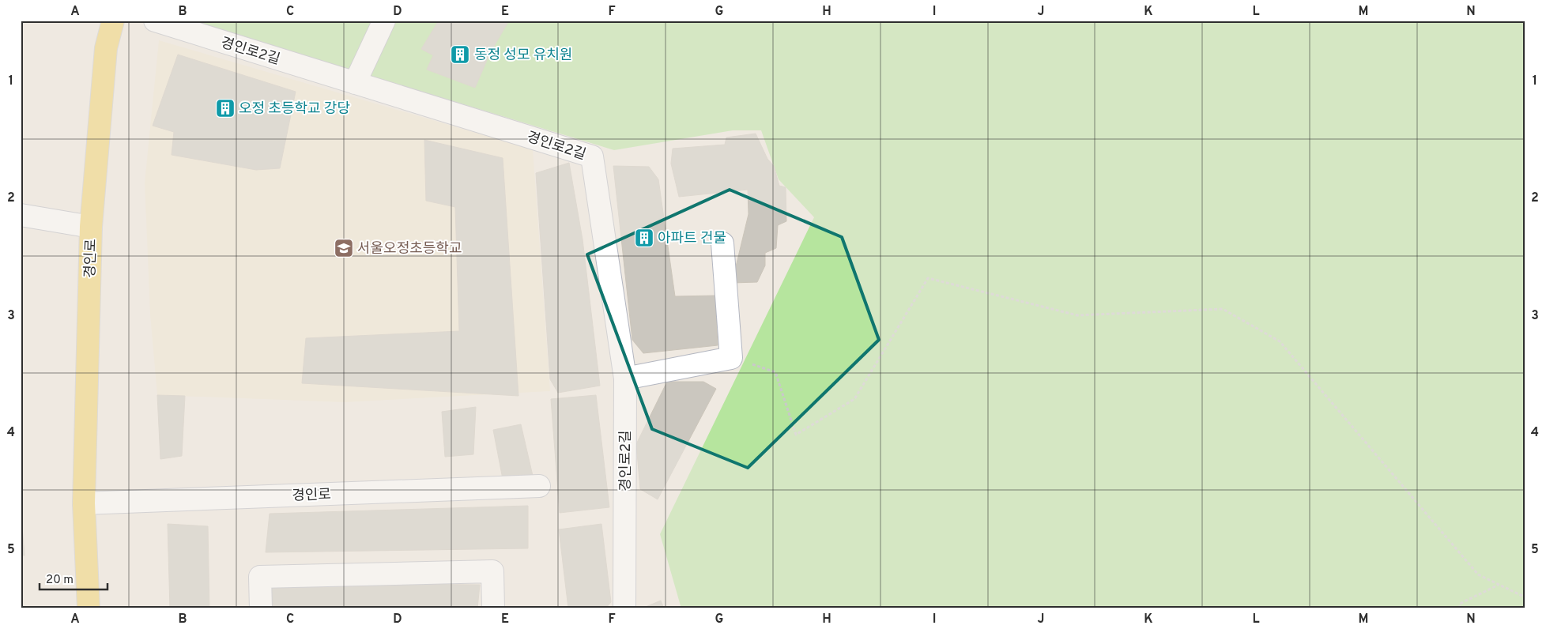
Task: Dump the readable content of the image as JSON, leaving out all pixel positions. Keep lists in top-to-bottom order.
{
  "streets": {
    "main road": ["경인로"],
    "street": ["경인로2길"]
  },
  "places": {
    "building": ["동정 성모 유치원", "오정 초등학교 강당", "아파트 건물"],
    "school or university": ["서울오정초등학교"]
  },
  "scale_bar": "20 m",
  "grid": {
    "columns": [
      "A",
      "B",
      "C",
      "D",
      "E",
      "F",
      "G",
      "H",
      "I",
      "J",
      "K",
      "L",
      "M",
      "N"
    ],
    "rows": [
      "1",
      "2",
      "3",
      "4",
      "5"
    ]
  }
}
